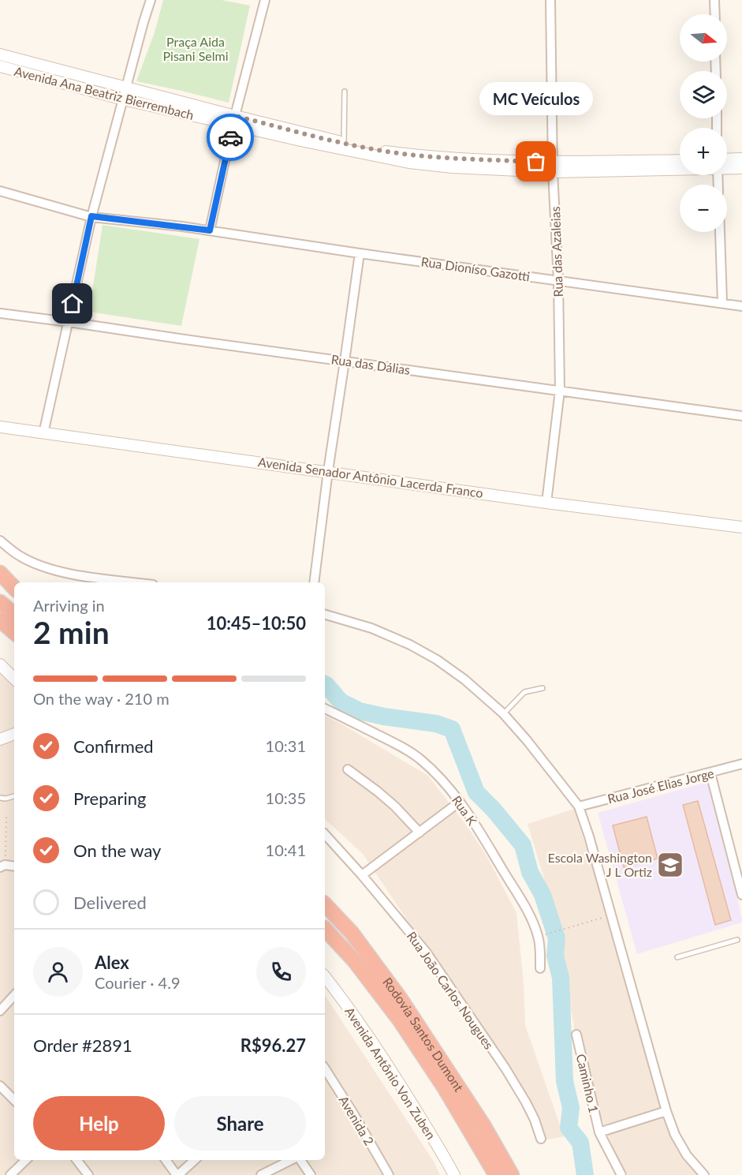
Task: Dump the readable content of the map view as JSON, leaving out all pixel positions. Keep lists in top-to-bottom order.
{
  "streets": {
    "highway": ["Rodovia Santos Dumont"],
    "street": [
      "Avenida Ana Beatriz Bierrembach",
      "Rua das Azaleias",
      "Rua Dioníso Gazotti",
      "Rua das Dálias",
      "Avenida Senador Antônio Lacerda Franco",
      "Rua José Elias Jorge",
      "Rua K",
      "Rua João Carlos Nougues",
      "Avenida Antônio Von Zuben",
      "Caminho 1",
      "Avenida 2"
    ]
  },
  "crossings": [
    ["Avenida Ana Beatriz Bierrembach", "Rua das Azaleias"],
    ["Rua das Azaleias", "Rua Dioníso Gazotti"],
    ["Rua das Azaleias", "Rua das Dálias"],
    ["Rua das Azaleias", "Avenida Senador Antônio Lacerda Franco"]
  ],
  "parks": ["Praça Aida Pisani Selmi"],
  "places": {
    "other": ["MC Veículos"],
    "school or university": ["Escola Washington J L Ortiz"]
  },
  "north": "right",
  "page": {
    "map_buttons": ["+", "−"],
    "bubble": "MC Veículos",
    "heading": ["2 min", "Arriving in", "10:45–10:50"],
    "panel": [
      "Alex",
      "Courier · 4.9",
      "Order #2891",
      "R$96.27"
    ],
    "bar": "On the way · 210 m",
    "list": [
      ["Confirmed", "10:31"],
      ["Preparing", "10:35"],
      ["On the way", "10:41"],
      "Delivered"
    ],
    "buttons": ["Help", "Share"]
  }
}
